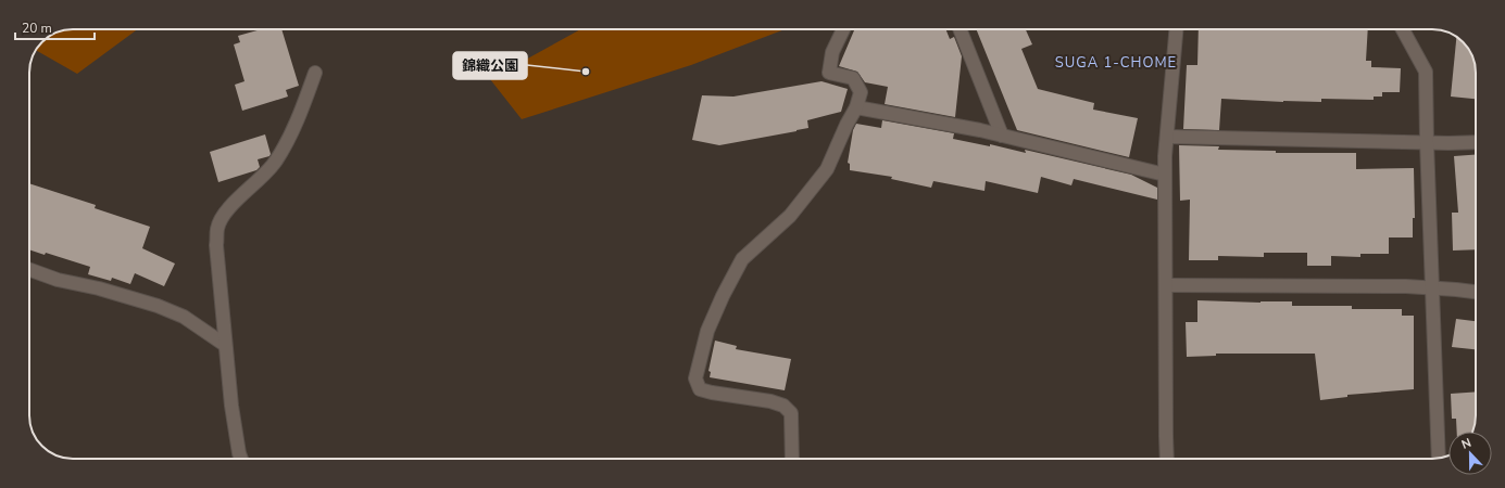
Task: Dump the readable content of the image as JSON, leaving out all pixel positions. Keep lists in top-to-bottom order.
{
  "districts": ["SUGA 1-CHOME"],
  "places": ["錦織公園"],
  "scale_bar": "20 m",
  "north": "top"
}
